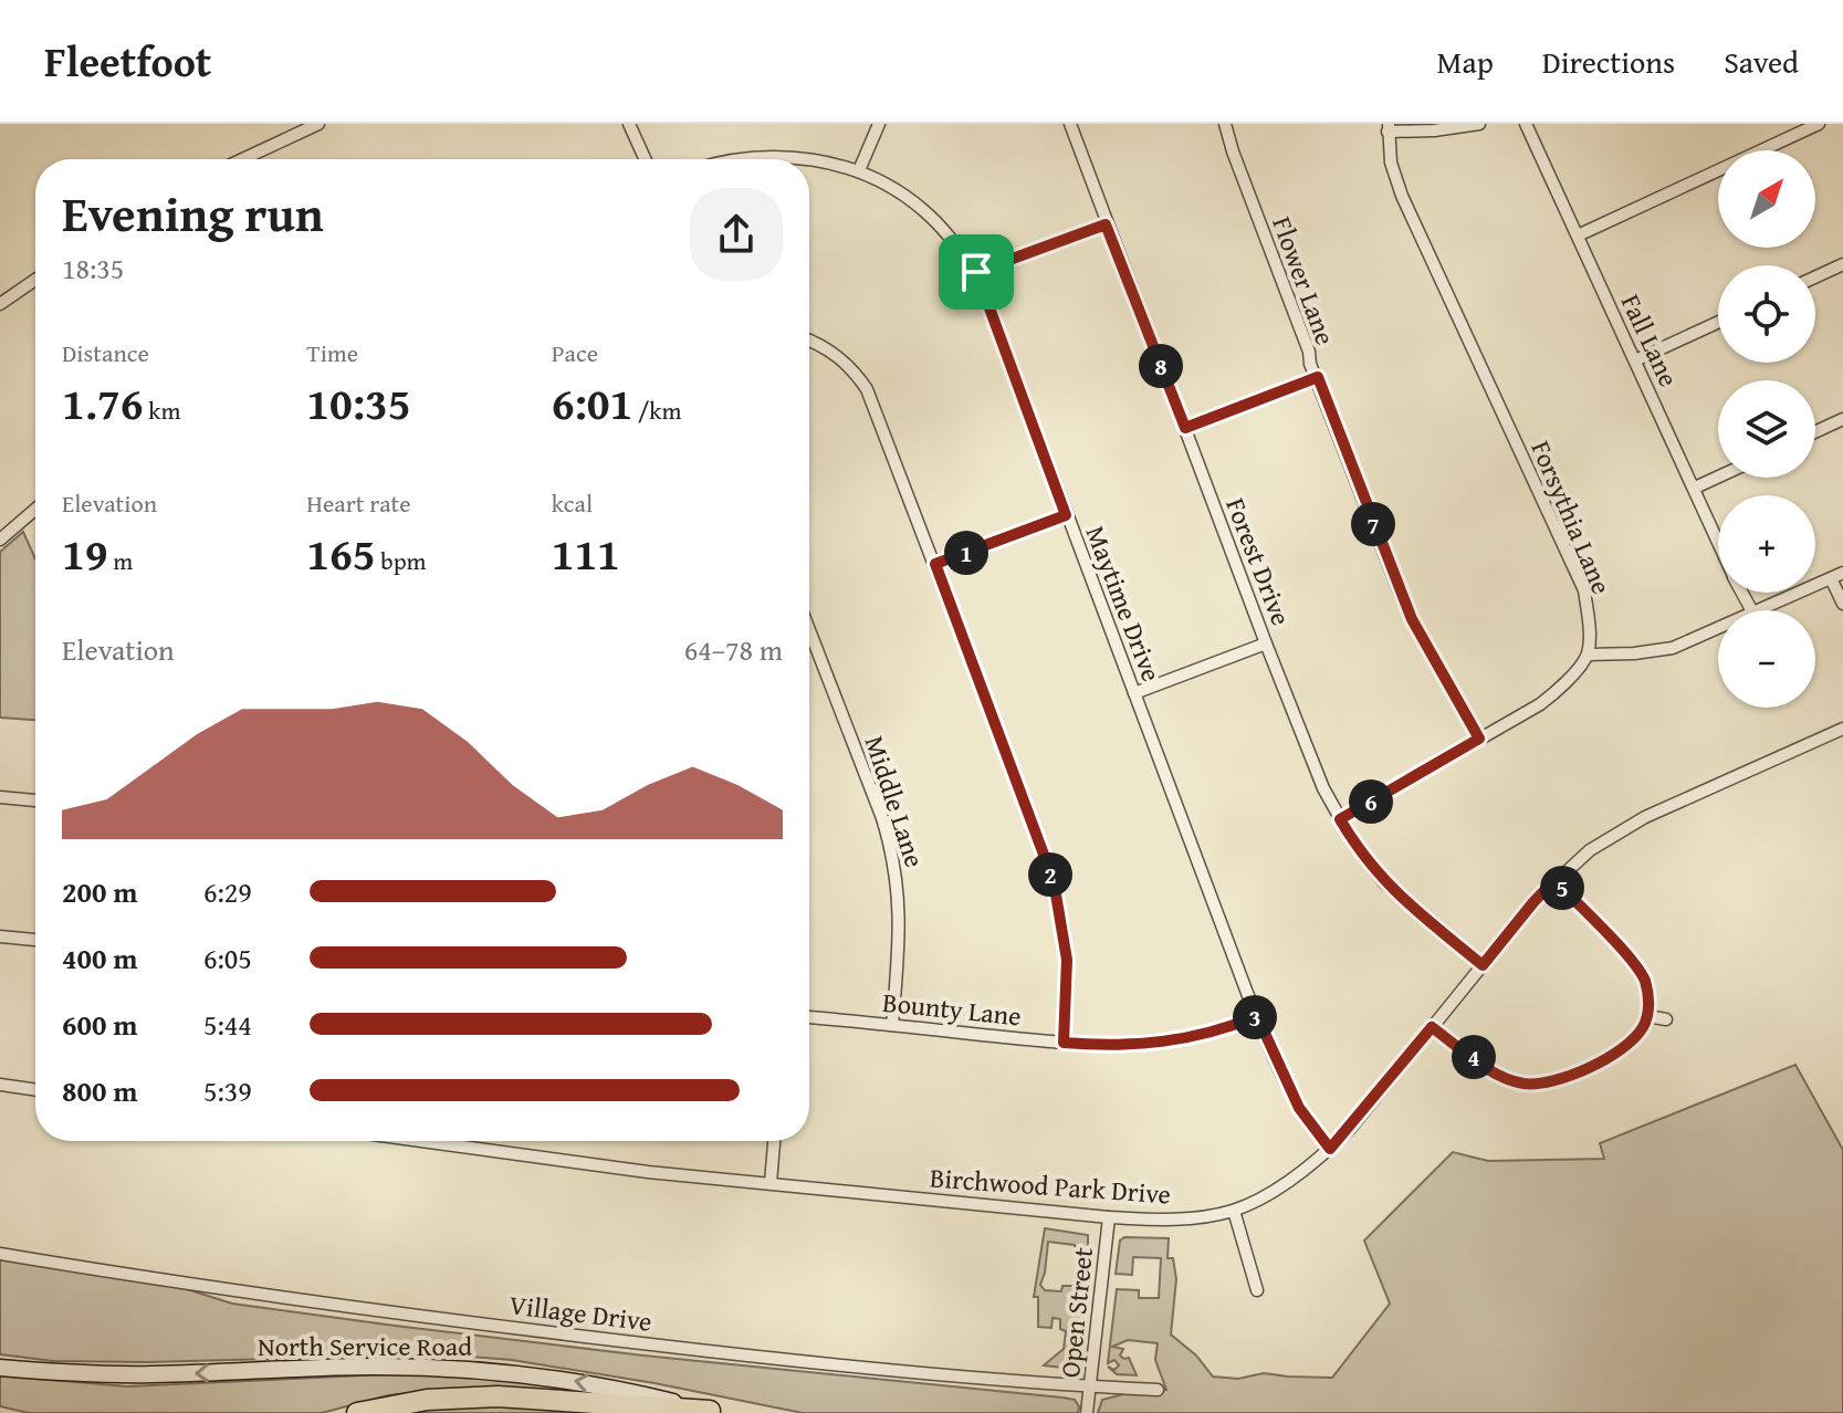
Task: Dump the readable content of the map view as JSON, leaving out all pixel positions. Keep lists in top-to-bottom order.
{
  "streets": {
    "main road": ["North Service Road"],
    "street": [
      "Flower Lane",
      "Fall Lane",
      "Forsythia Lane",
      "Forest Drive",
      "Maytime Drive",
      "Middle Lane",
      "Bounty Lane",
      "Birchwood Park Drive",
      "Open Street",
      "Village Drive"
    ]
  },
  "crossings": [
    ["Forest Drive", "Birchwood Park Drive"],
    ["Maytime Drive", "Bounty Lane"],
    ["Maytime Drive", "Birchwood Park Drive"],
    ["Middle Lane", "Bounty Lane"],
    ["Birchwood Park Drive", "Open Street"],
    ["Open Street", "Village Drive"]
  ],
  "one_way": ["North Service Road"],
  "north": "top right",
  "page": {
    "header": "Fleetfoot",
    "nav": ["Map", "Directions", "Saved"],
    "map_buttons": ["+", "−"],
    "heading": ["Evening run", "18:35"],
    "stats": [
      ["Distance", "1.76 km"],
      ["Time", "10:35"],
      ["Pace", "6:01 /km"],
      ["Elevation", "19 m"],
      ["Heart rate", "165 bpm"],
      ["kcal", "111"]
    ],
    "pins": [
      "8",
      "7",
      "1",
      "6",
      "2",
      "5",
      "3",
      "4"
    ],
    "chart": ["Elevation", "64–78 m"],
    "list": [
      {
        "name": "200 m",
        "note": "6:29"
      },
      {
        "name": "400 m",
        "note": "6:05"
      },
      {
        "name": "600 m",
        "note": "5:44"
      },
      {
        "name": "800 m",
        "note": "5:39"
      }
    ]
  }
}
